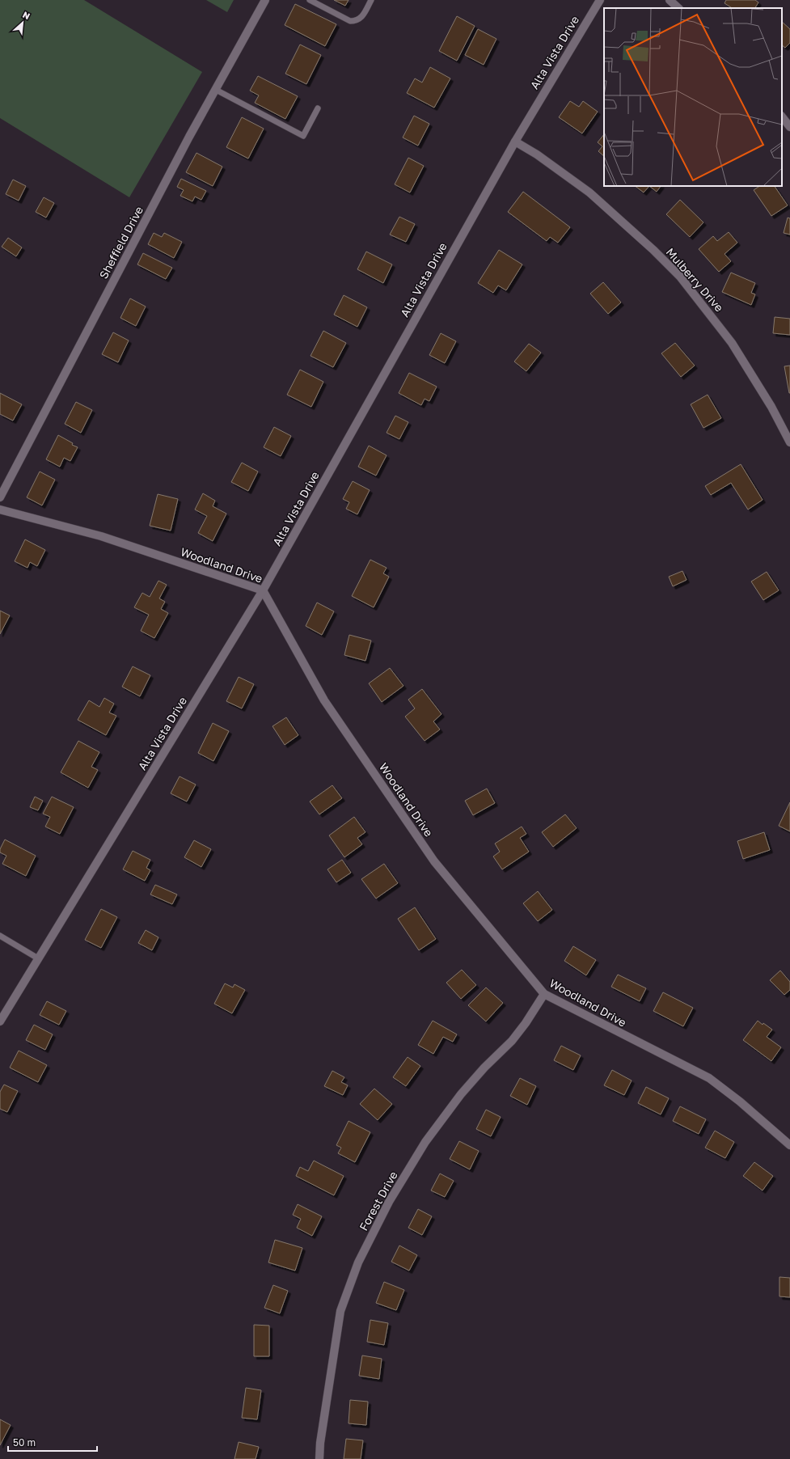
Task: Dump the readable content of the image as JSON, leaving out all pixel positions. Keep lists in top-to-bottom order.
{
  "streets": {
    "street": [
      "Alta Vista Drive",
      "Sheffield Drive",
      "Mulberry Drive",
      "Woodland Drive",
      "Forest Drive"
    ]
  },
  "crossings": [
    ["Alta Vista Drive", "Mulberry Drive"],
    ["Alta Vista Drive", "Woodland Drive"],
    ["Woodland Drive", "Forest Drive"]
  ],
  "scale_bar": "50 m",
  "north": "top right"
}
